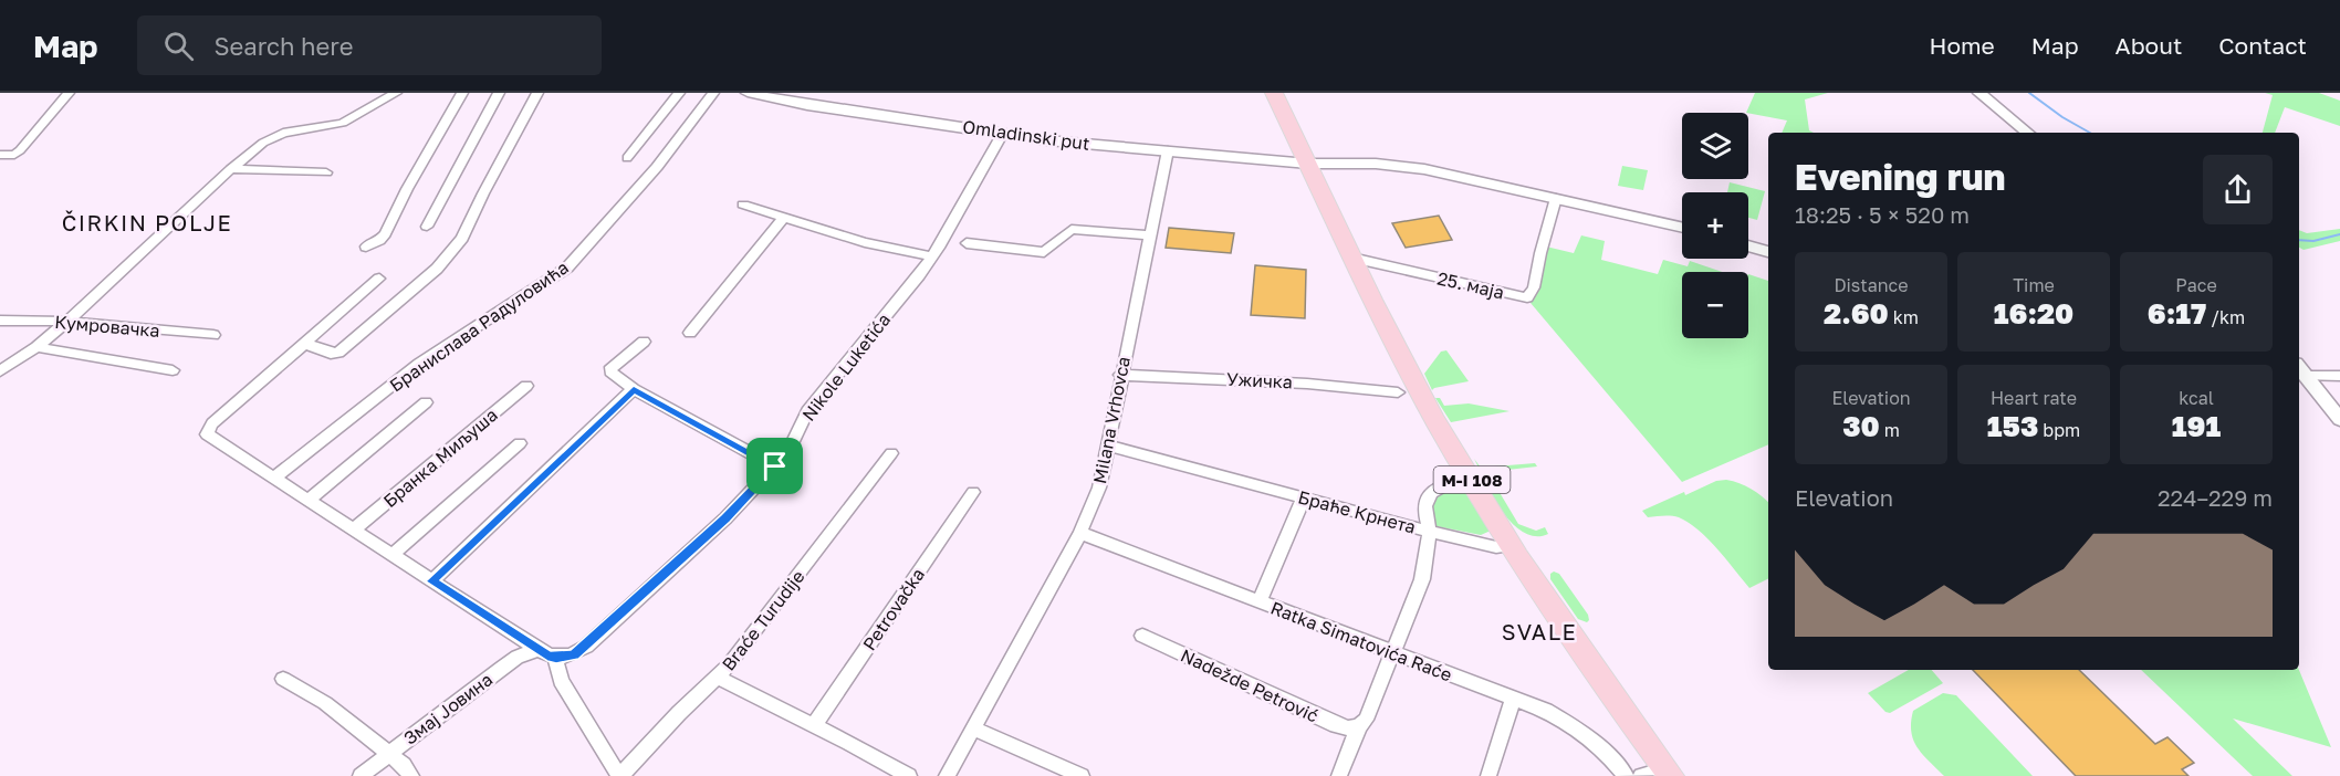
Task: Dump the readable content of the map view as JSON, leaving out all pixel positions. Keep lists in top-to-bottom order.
{
  "streets": {
    "main road": ["M-I 108"],
    "street": [
      "Omladinski put",
      "25. маја",
      "Кумровачка",
      "Бранислава Радуловића",
      "Nikole Luketića",
      "Ужичка",
      "Milana Vrhovca",
      "Бранка Миљуша",
      "Браће Крнета",
      "Petrovačka",
      "Braće Turudije",
      "Ratka Simatovića Raće",
      "Nadežde Petrović",
      "Змај Јовина"
    ]
  },
  "crossings": [
    ["Omladinski put", "Nikole Luketića"],
    ["Omladinski put", "Milana Vrhovca"],
    ["Omladinski put", "M-I 108"],
    ["25. маја", "M-I 108"],
    ["Ужичка", "Milana Vrhovca"],
    ["Milana Vrhovca", "Браће Крнета"],
    ["Milana Vrhovca", "Ratka Simatovića Raće"],
    ["Браће Крнета", "Ratka Simatovića Raće"],
    ["Браће Крнета", "Nadežde Petrović"]
  ],
  "districts": ["ČIRKIN POLJE", "SVALE"],
  "page": {
    "header": "Map",
    "search": "Search here",
    "nav": [
      "Home",
      "Map",
      "About",
      "Contact"
    ],
    "map_buttons": ["+", "−"],
    "heading": ["Evening run", "18:25 · 5 × 520 m"],
    "stats": [
      ["Distance", "2.60 km"],
      ["Time", "16:20"],
      ["Pace", "6:17 /km"],
      ["Elevation", "30 m"],
      ["Heart rate", "153 bpm"],
      ["kcal", "191"]
    ],
    "chart": ["Elevation", "224–229 m"]
  }
}
